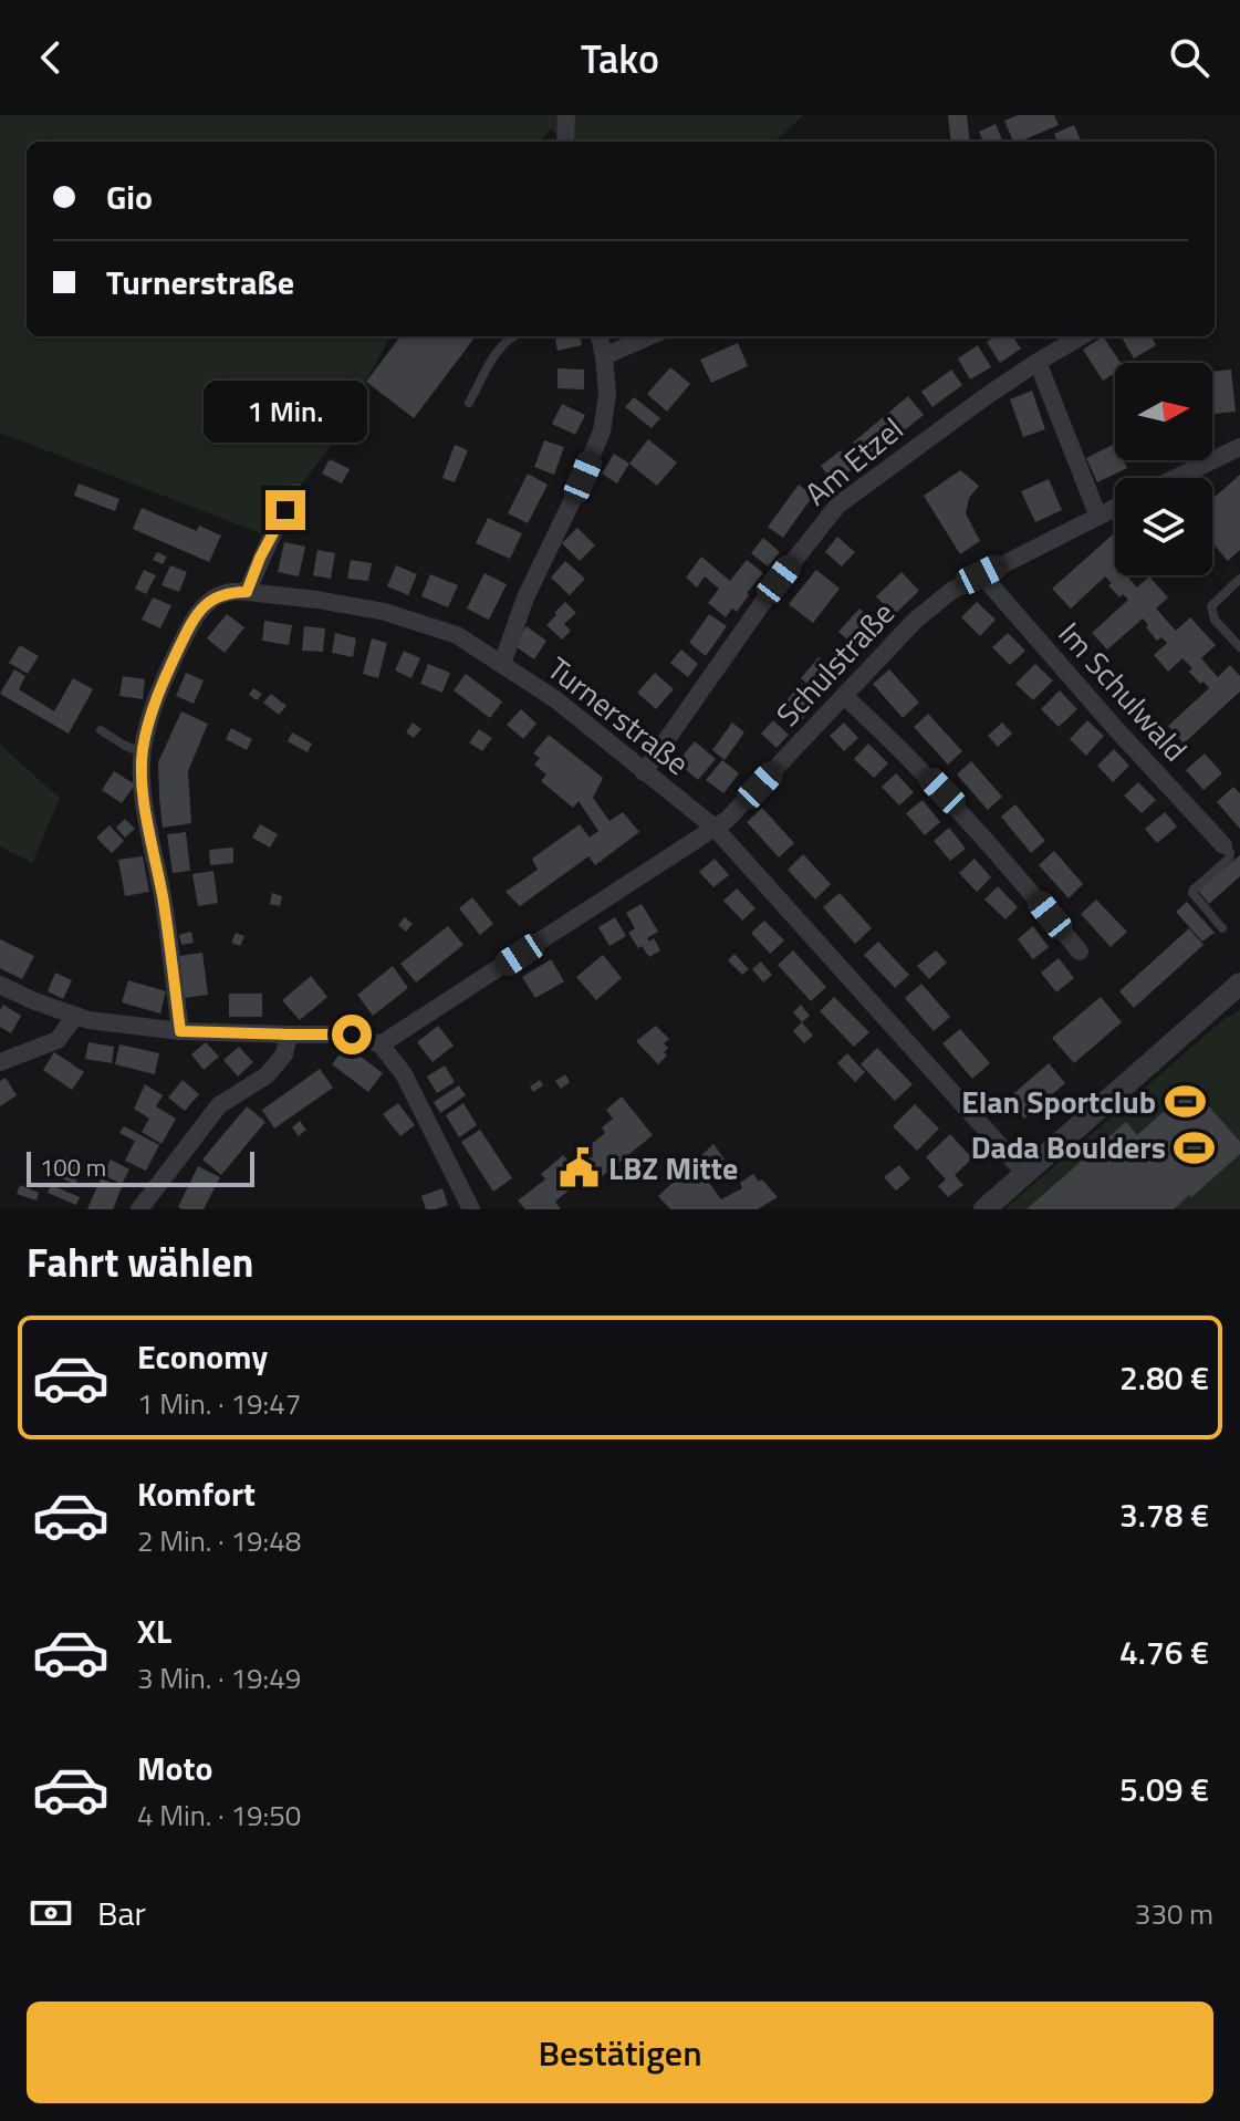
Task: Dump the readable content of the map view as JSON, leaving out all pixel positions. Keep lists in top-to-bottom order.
{
  "streets": {
    "street": [
      "Am Etzel",
      "Schulstraße",
      "Im Schulwald",
      "Turnerstraße"
    ]
  },
  "crossings": [
    ["Am Etzel", "Turnerstraße"],
    ["Schulstraße", "Im Schulwald"],
    ["Schulstraße", "Turnerstraße"]
  ],
  "places": {
    "sports": ["Elan Sportclub", "Dada Boulders"],
    "public building": ["LBZ Mitte"]
  },
  "scale_bar": "100 m",
  "north": "right",
  "page": {
    "header": "Tako",
    "banner": ["Gio", "Turnerstraße"],
    "bubble": "1 Min.",
    "scale": "100 m",
    "heading": "Fahrt wählen",
    "list": [
      {
        "name": "Economy",
        "note": "1 Min. · 19:47",
        "value": "2.80 €"
      },
      {
        "name": "Komfort",
        "note": "2 Min. · 19:48",
        "value": "3.78 €"
      },
      {
        "name": "XL",
        "note": "3 Min. · 19:49",
        "value": "4.76 €"
      },
      {
        "name": "Moto",
        "note": "4 Min. · 19:50",
        "value": "5.09 €"
      }
    ],
    "pay": ["Bar", "330 m"],
    "buttons": "Bestätigen"
  }
}
